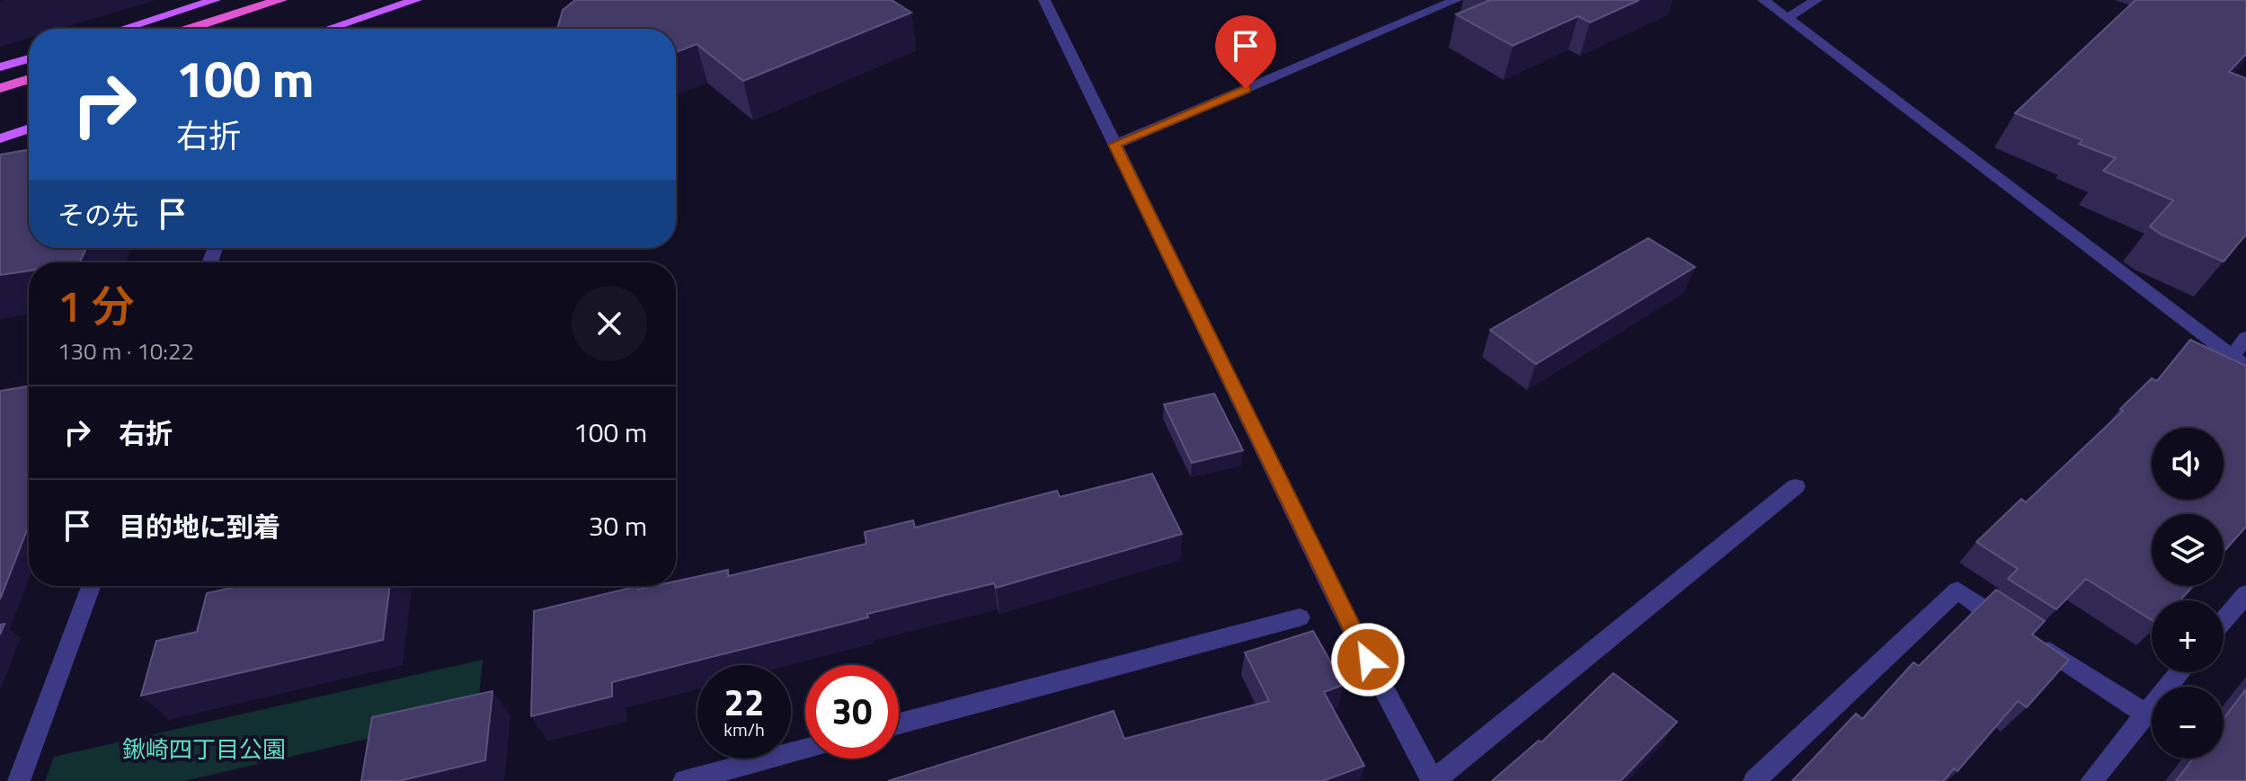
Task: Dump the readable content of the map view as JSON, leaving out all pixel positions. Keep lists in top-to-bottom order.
{
  "parks": ["鍬崎四丁目公園"],
  "page": {
    "turn": ["100 m", "右折"],
    "then": "その先",
    "heading": ["1 分", "130 m · 10:22"],
    "list": [
      {
        "name": "右折",
        "value": "100 m"
      },
      {
        "name": "目的地に到着",
        "value": "30 m"
      }
    ],
    "map_buttons": ["+", "−"],
    "speed": "22 km/h",
    "limit": "30"
  }
}
